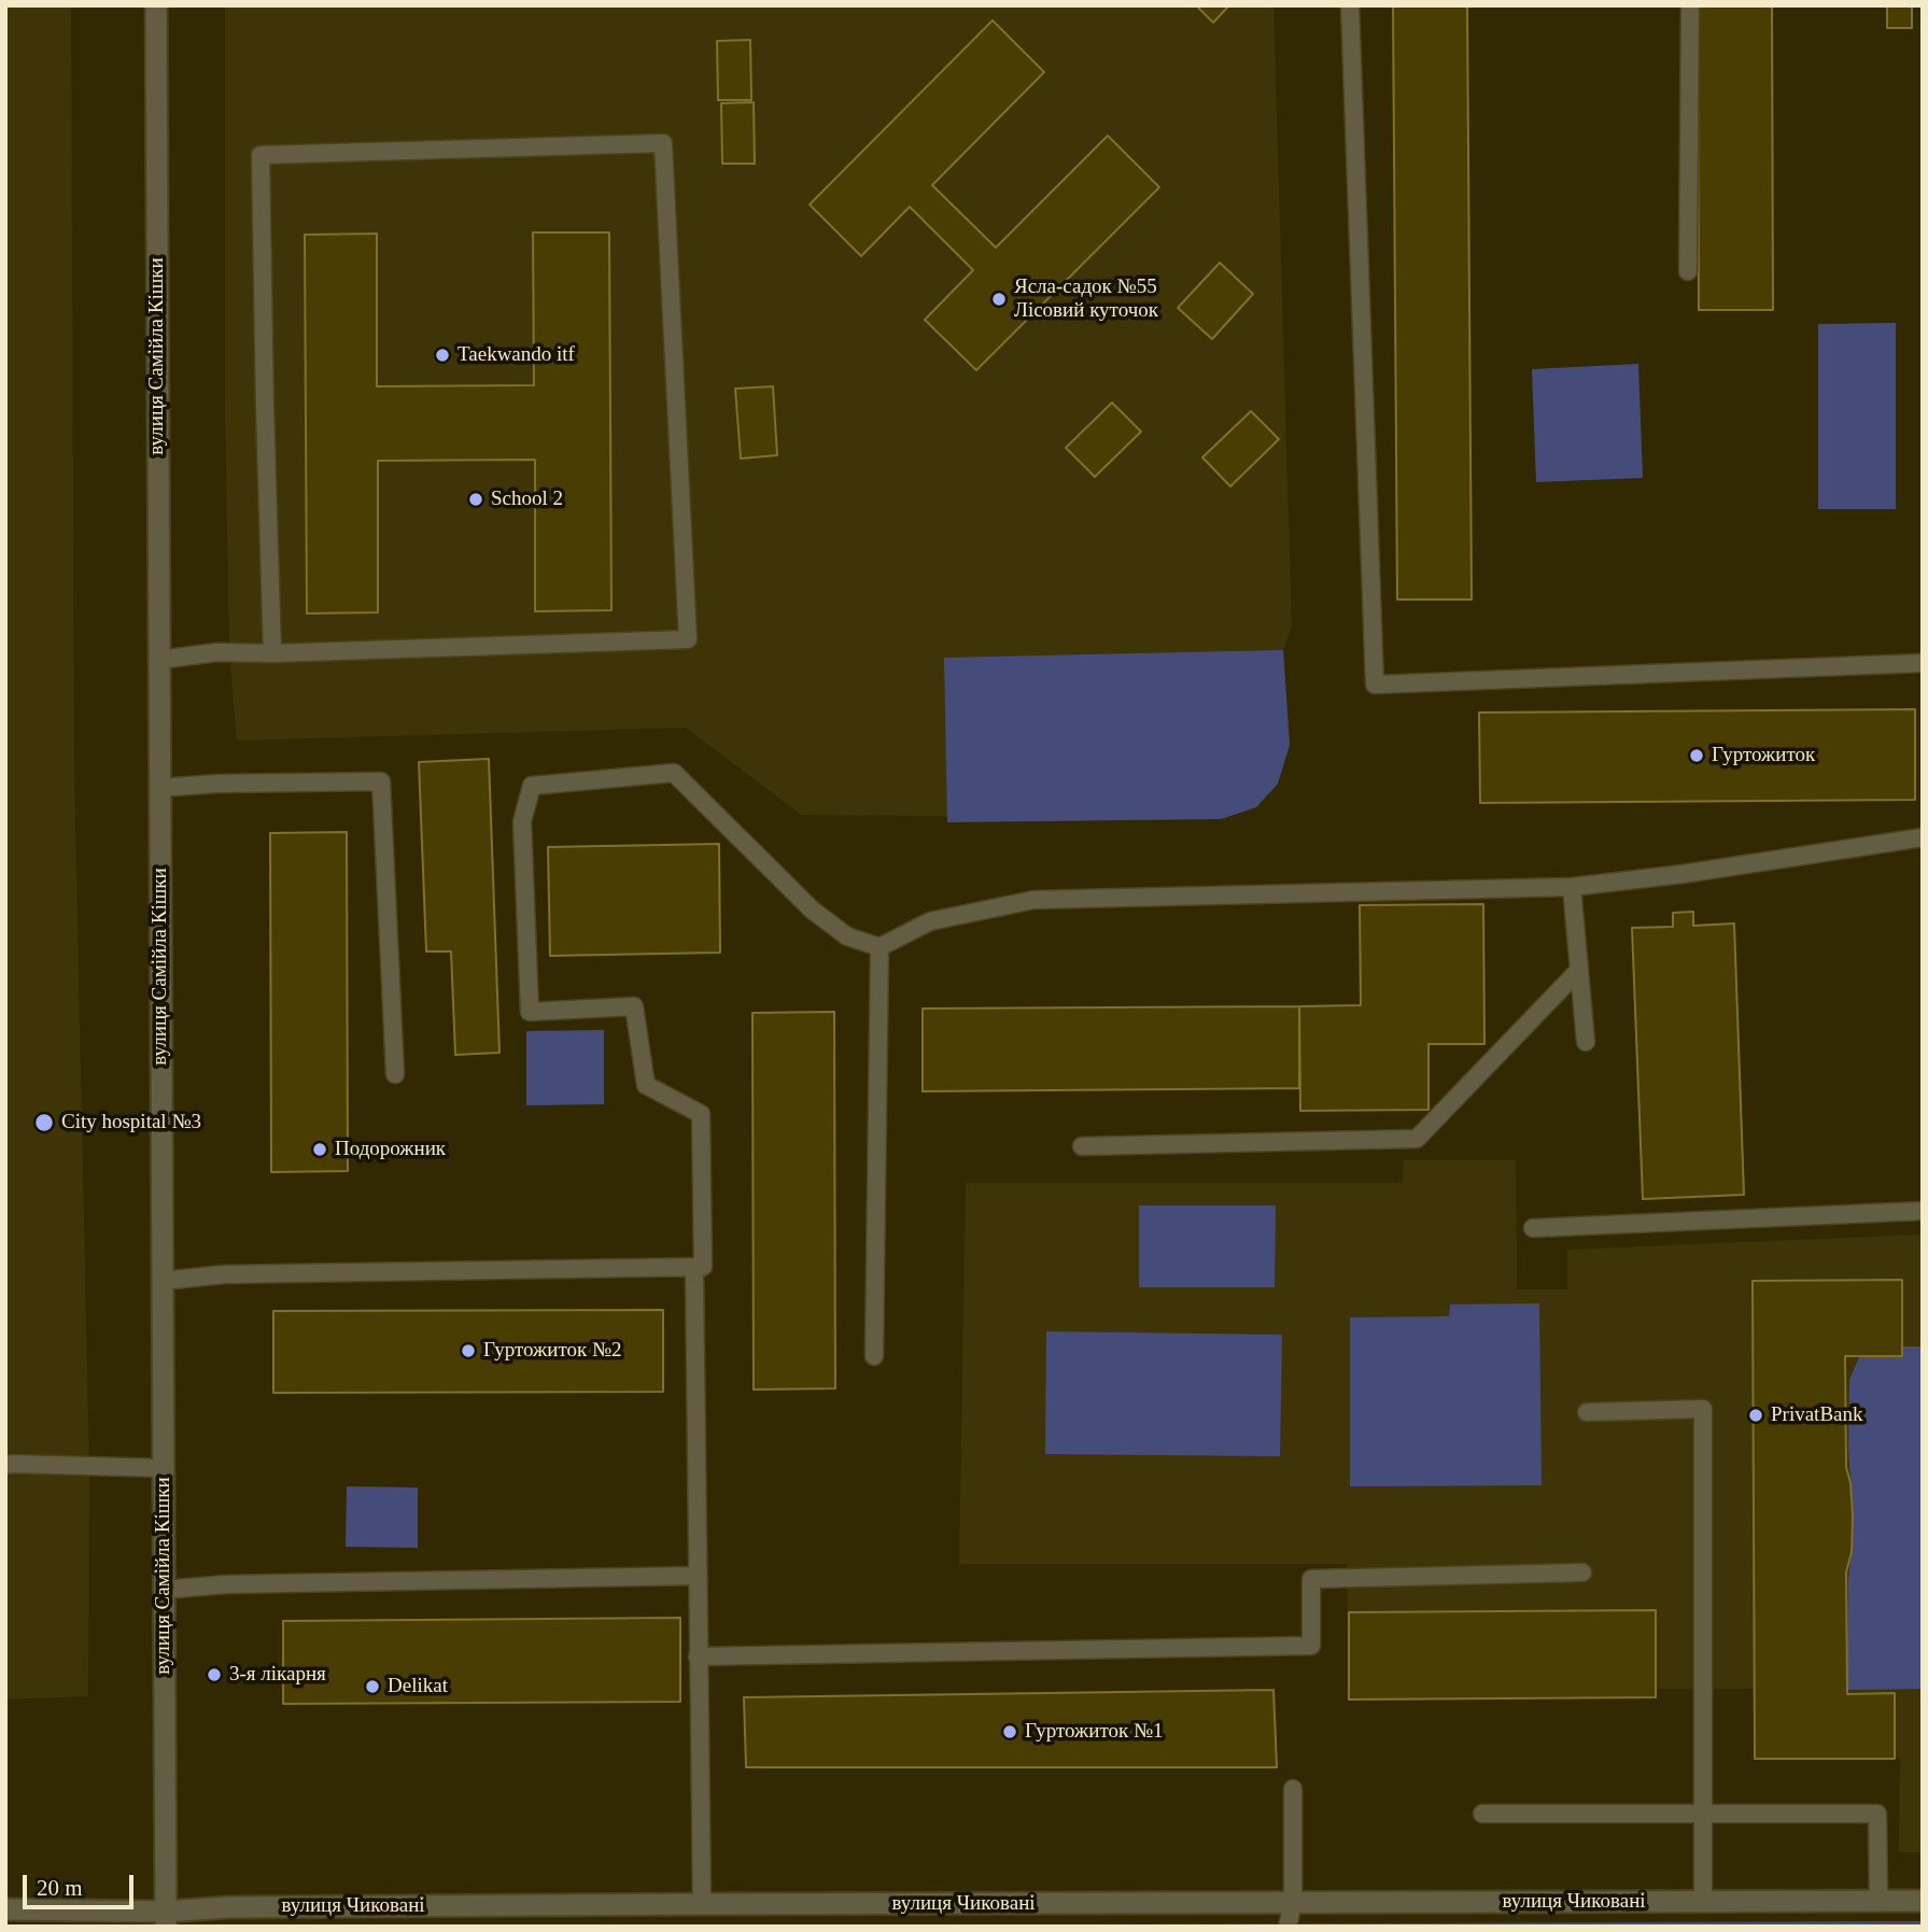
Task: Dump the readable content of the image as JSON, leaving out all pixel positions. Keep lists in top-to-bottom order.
{
  "streets": {
    "street": ["вулиця Самійла Кішки", "вулиця Чиковані"]
  },
  "crossings": [
    ["вулиця Самійла Кішки", "вулиця Чиковані"]
  ],
  "places": [
    "Ясла-садок №55 Лісовий куточок",
    "Taekwando itf",
    "School 2",
    "Гуртожиток",
    "City hospital №3",
    "Подорожник",
    "Гуртожиток №2",
    "PrivatBank",
    "3-я лікарня",
    "Delikat",
    "Гуртожиток №1"
  ],
  "scale_bar": "20 m"
}
